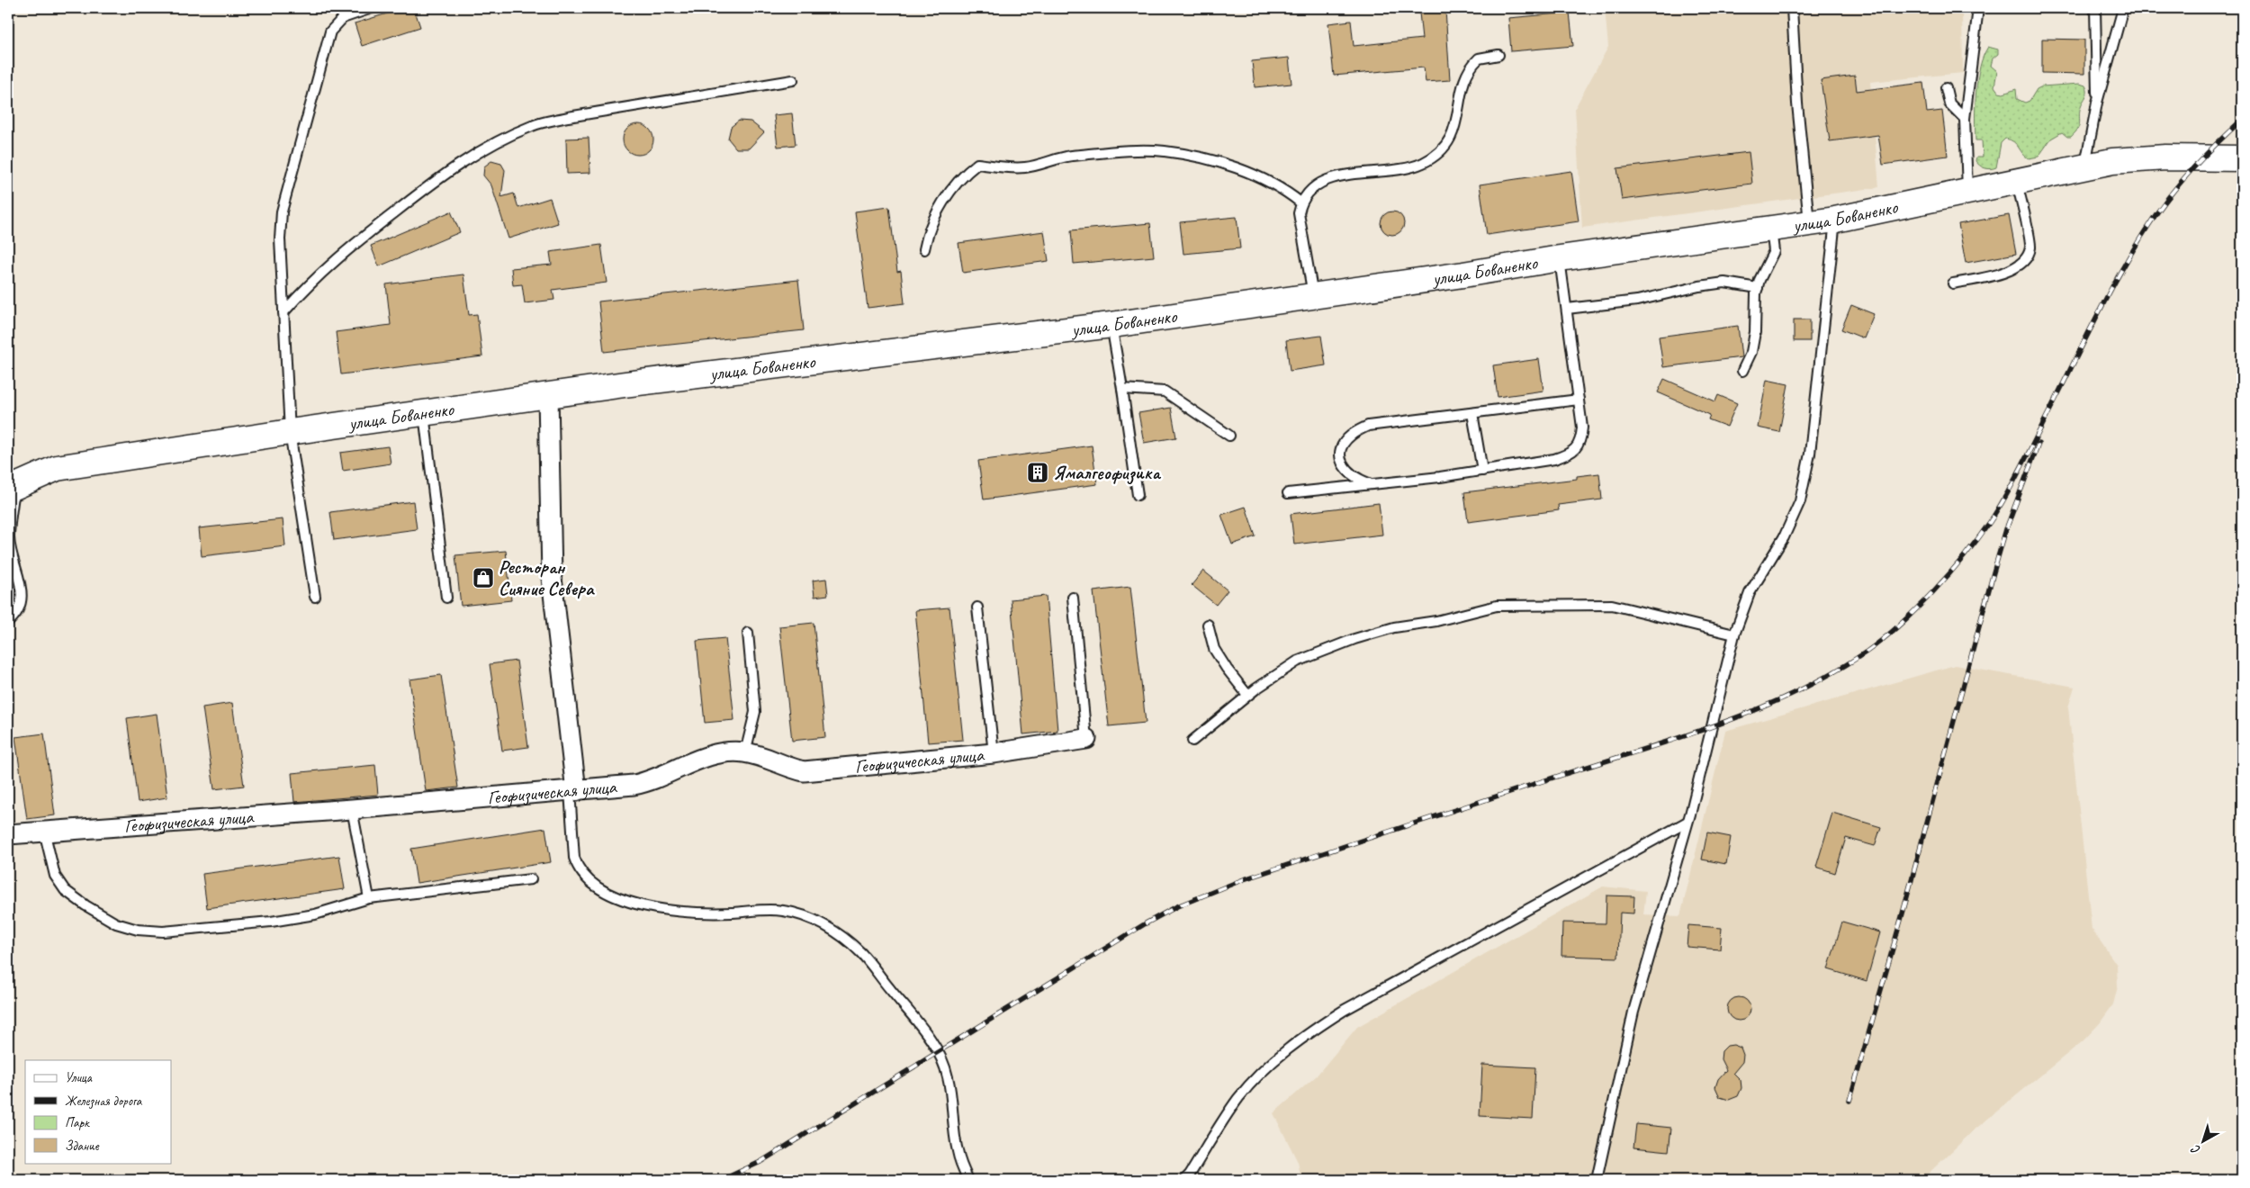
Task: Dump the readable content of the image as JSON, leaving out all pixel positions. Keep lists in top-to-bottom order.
{
  "streets": {
    "street": ["улица Бованенко", "Геофизическая улица"]
  },
  "places": {
    "building": ["Ямалгеофизика"],
    "shop": ["Ресторан Сияние Севера"]
  },
  "legend": [
    "Улица",
    "Железная дорога",
    "Парк",
    "Здание"
  ],
  "north": "bottom left"
}
